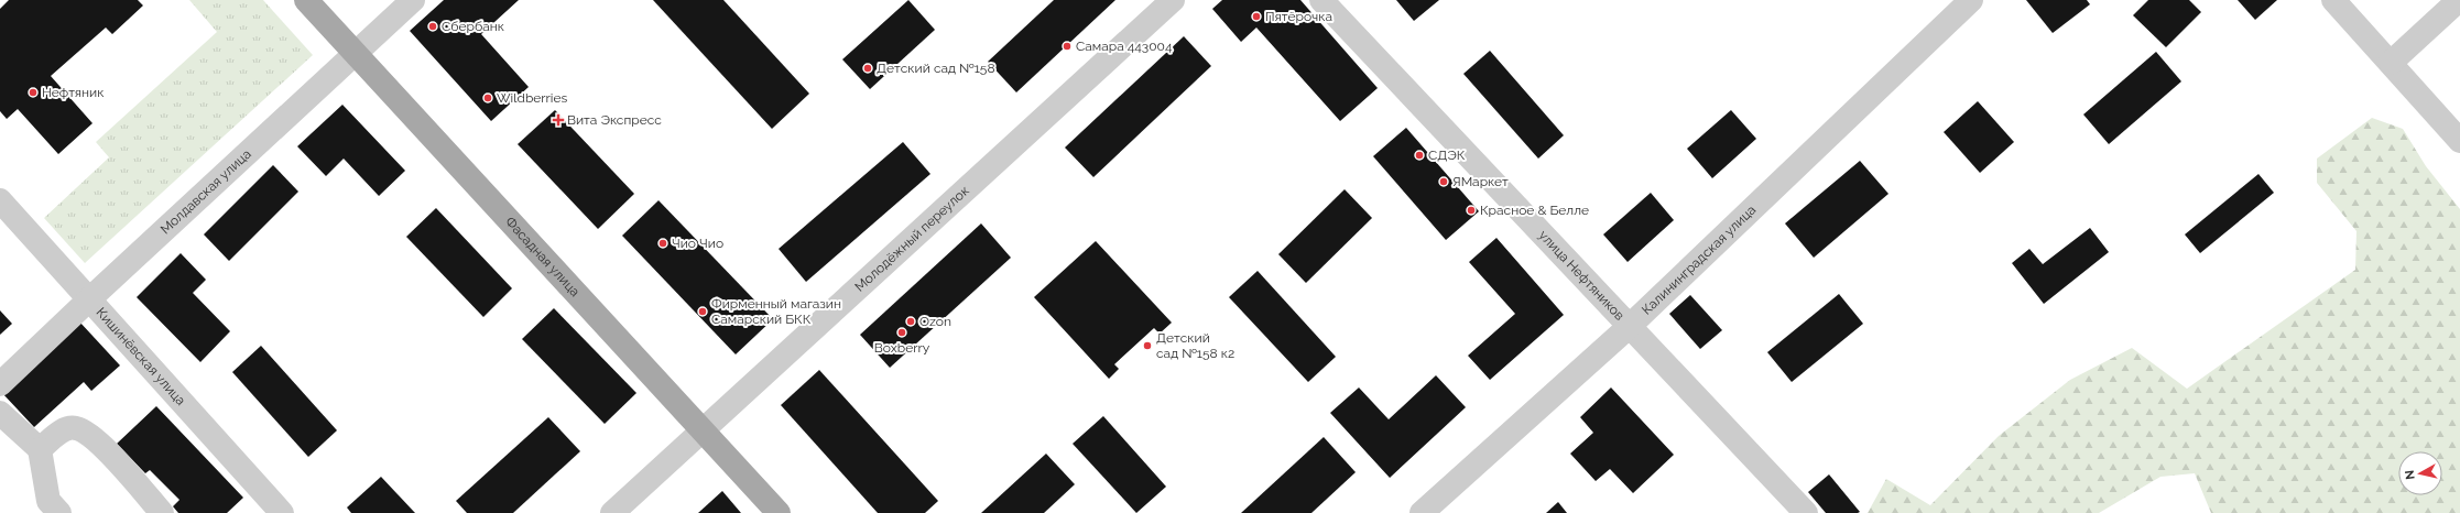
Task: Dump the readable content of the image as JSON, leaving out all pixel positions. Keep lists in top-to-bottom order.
{
  "streets": {
    "main road": ["Фасадная улица"],
    "street": [
      "Молдавская улица",
      "Молодёжный переулок",
      "Калининградская улица",
      "улица Нефтяников",
      "Кишинёвская улица"
    ]
  },
  "crossings": [
    ["Молдавская улица", "Фасадная улица"],
    ["Молдавская улица", "Кишинёвская улица"],
    ["Молодёжный переулок", "Фасадная улица"],
    ["Калининградская улица", "улица Нефтяников"]
  ],
  "places": {
    "other": [
      "Пятёрочка",
      "Сбербанк",
      "Самара 443004",
      "Детский сад №158",
      "Нефтяник",
      "Wildberries",
      "СДЭК",
      "ЯМаркет",
      "Красное & Белле",
      "Чио Чио",
      "Фирменный магазин Самарский БКК",
      "Ozon",
      "Boxberry",
      "Детский сад №158 к2"
    ],
    "health": ["Вита Экспресс"]
  },
  "north": "left"
}
